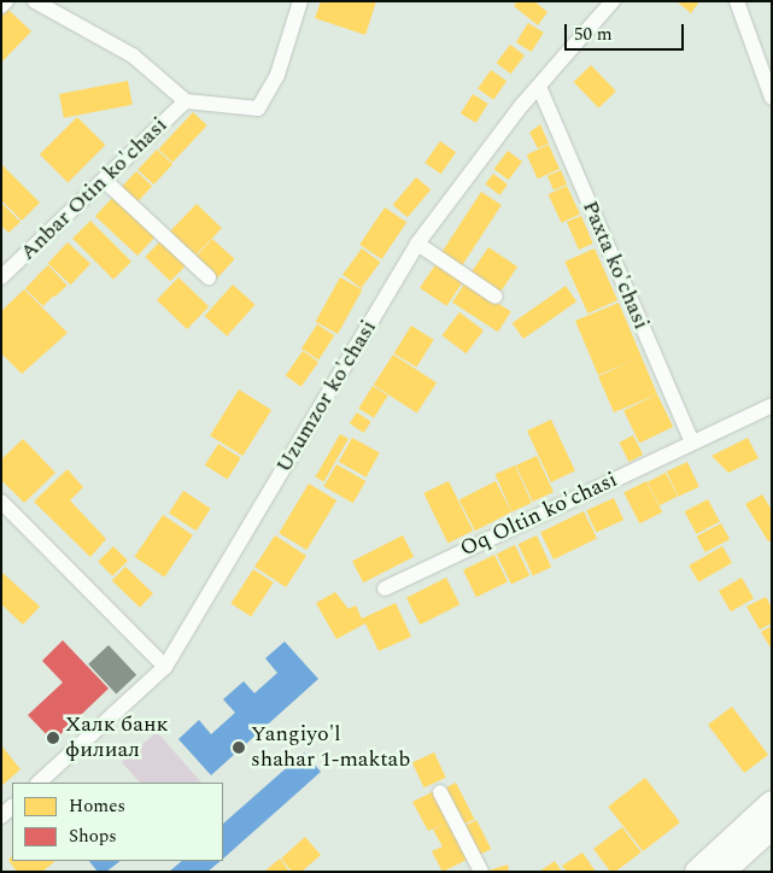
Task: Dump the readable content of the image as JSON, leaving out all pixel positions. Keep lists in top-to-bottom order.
{
  "streets": {
    "street": [
      "Anbar Otin ko'chasi",
      "Paxta ko'chasi",
      "Uzumzor ko'chasi",
      "Oq Oltin ko'chasi"
    ]
  },
  "crossings": [
    ["Paxta ko'chasi", "Uzumzor ko'chasi"],
    ["Paxta ko'chasi", "Oq Oltin ko'chasi"]
  ],
  "places": ["Халк банк филиал", "Yangiyo'l shahar 1-maktab"],
  "legend": ["Homes", "Shops"],
  "scale_bar": "50 m"
}
